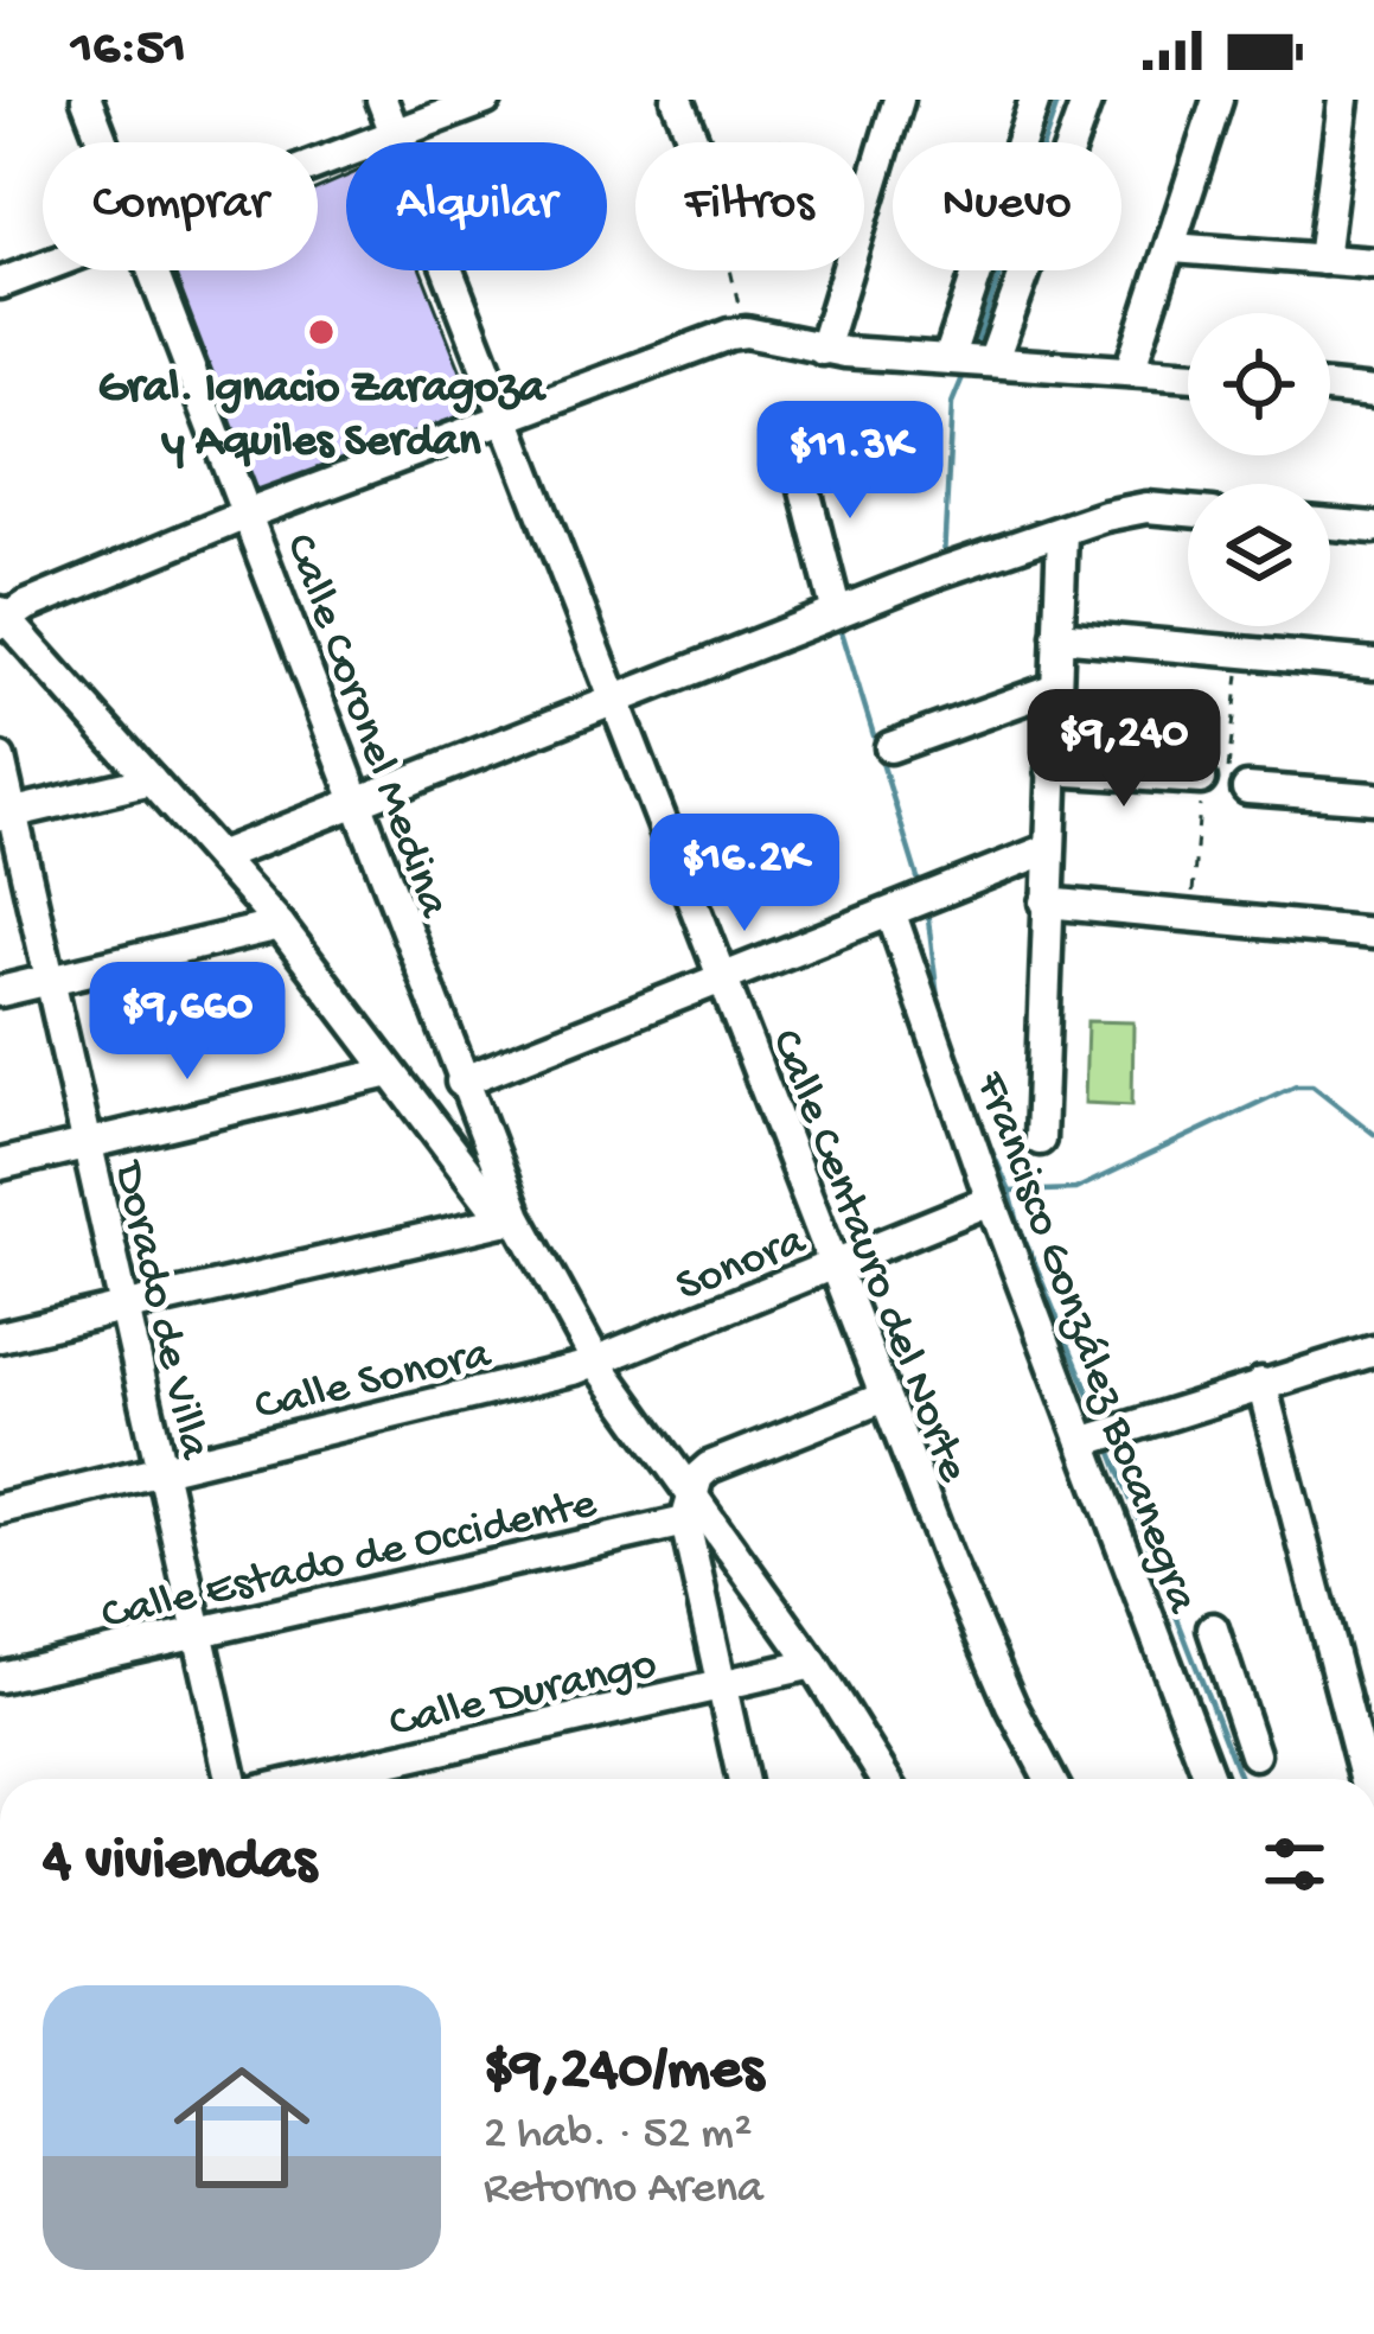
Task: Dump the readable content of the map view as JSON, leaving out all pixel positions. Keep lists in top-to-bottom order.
{
  "streets": {
    "street": [
      "Calle Coronel Medina",
      "Calle Centauro del Norte",
      "Sonora",
      "Dorado de Villa",
      "Francisco González Bocanegra",
      "Calle Sonora",
      "Calle Estado de Occidente",
      "Calle Durango"
    ]
  },
  "crossings": [
    ["Calle Centauro del Norte", "Sonora"],
    ["Sonora", "Francisco González Bocanegra"],
    ["Sonora", "Calle Sonora"],
    ["Dorado de Villa", "Calle Sonora"],
    ["Dorado de Villa", "Calle Estado de Occidente"]
  ],
  "places": ["Gral. Ignacio Zaragoza y Aquiles Serdan"],
  "page": {
    "status": "16:51",
    "chip": [
      "Comprar",
      "Alquilar",
      "Filtros",
      "Nuevo"
    ],
    "price": [
      "$11.3K",
      "$9,240",
      "$16.2K",
      "$9,660"
    ],
    "heading": "4 viviendas",
    "list": [
      {
        "name": "$9,240/mes",
        "note": "2 hab. · 52 m² · Retorno Arena"
      }
    ]
  }
}
